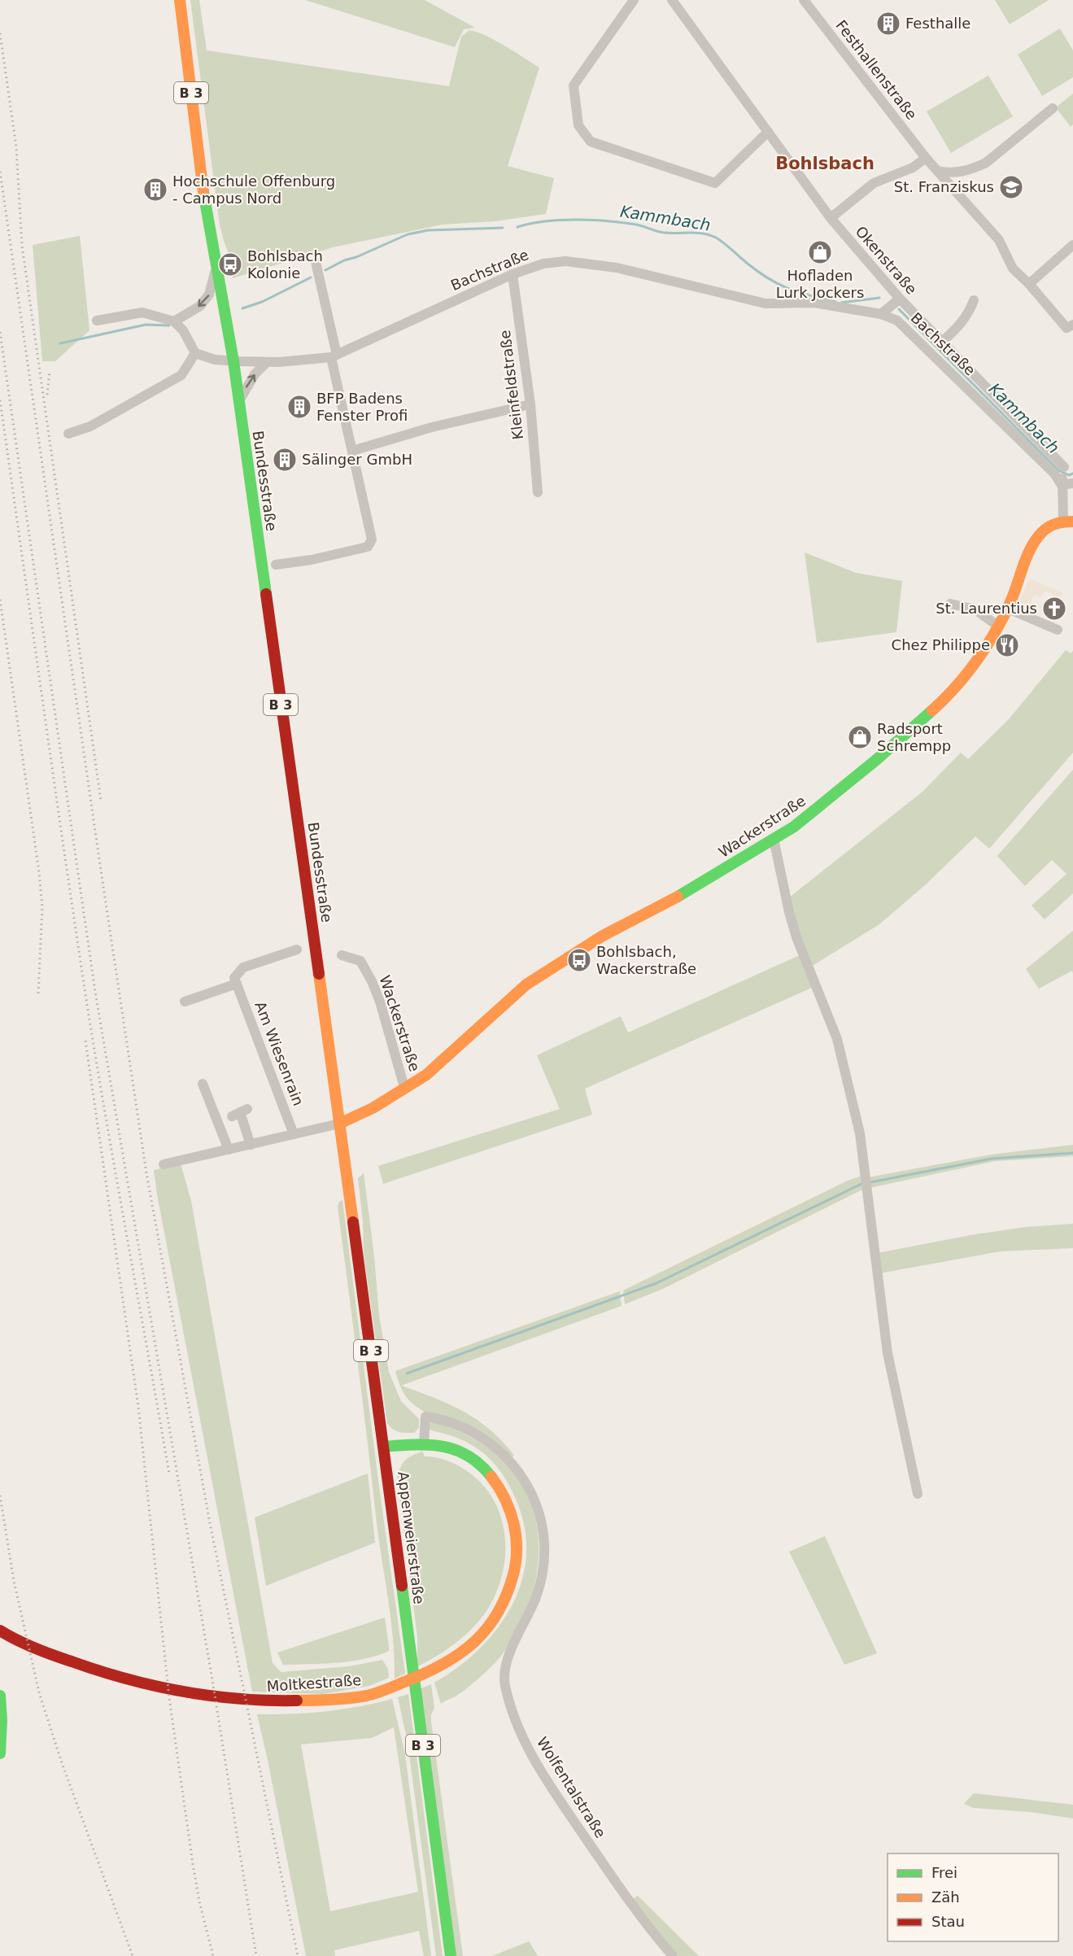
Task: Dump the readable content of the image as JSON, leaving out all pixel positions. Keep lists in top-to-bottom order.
{
  "streets": {
    "main road": [
      "B 3",
      "Bundesstraße",
      "Wackerstraße",
      "Appenweierstraße",
      "Moltkestraße"
    ],
    "street": [
      "Festhallenstraße",
      "Okenstraße",
      "Bachstraße",
      "Kleinfeldstraße",
      "Am Wiesenrain",
      "Wolfentalstraße"
    ]
  },
  "crossings": [
    ["Okenstraße", "Bachstraße"],
    ["Okenstraße", "Wackerstraße"],
    ["Bachstraße", "Kleinfeldstraße"],
    ["Bachstraße", "Bundesstraße"],
    ["Bundesstraße", "Wackerstraße"],
    ["Bundesstraße", "Appenweierstraße"],
    ["Wackerstraße", "Am Wiesenrain"],
    ["Wackerstraße", "Appenweierstraße"],
    ["Appenweierstraße", "Moltkestraße"],
    ["Moltkestraße", "Wolfentalstraße"]
  ],
  "districts": ["Bohlsbach"],
  "water": ["Kammbach"],
  "places": {
    "building": [
      "Festhalle",
      "Hochschule Offenburg - Campus Nord",
      "BFP Badens Fenster Profi",
      "Sälinger GmbH"
    ],
    "school or university": ["St. Franziskus"],
    "shop": ["Hofladen Lurk Jockers", "Radsport Schrempp"],
    "bus stop": ["Bohlsbach Kolonie", "Bohlsbach, Wackerstraße"],
    "church": ["St. Laurentius"],
    "restaurant": ["Chez Philippe"]
  },
  "legend": ["Frei", "Zäh", "Stau"]
}
